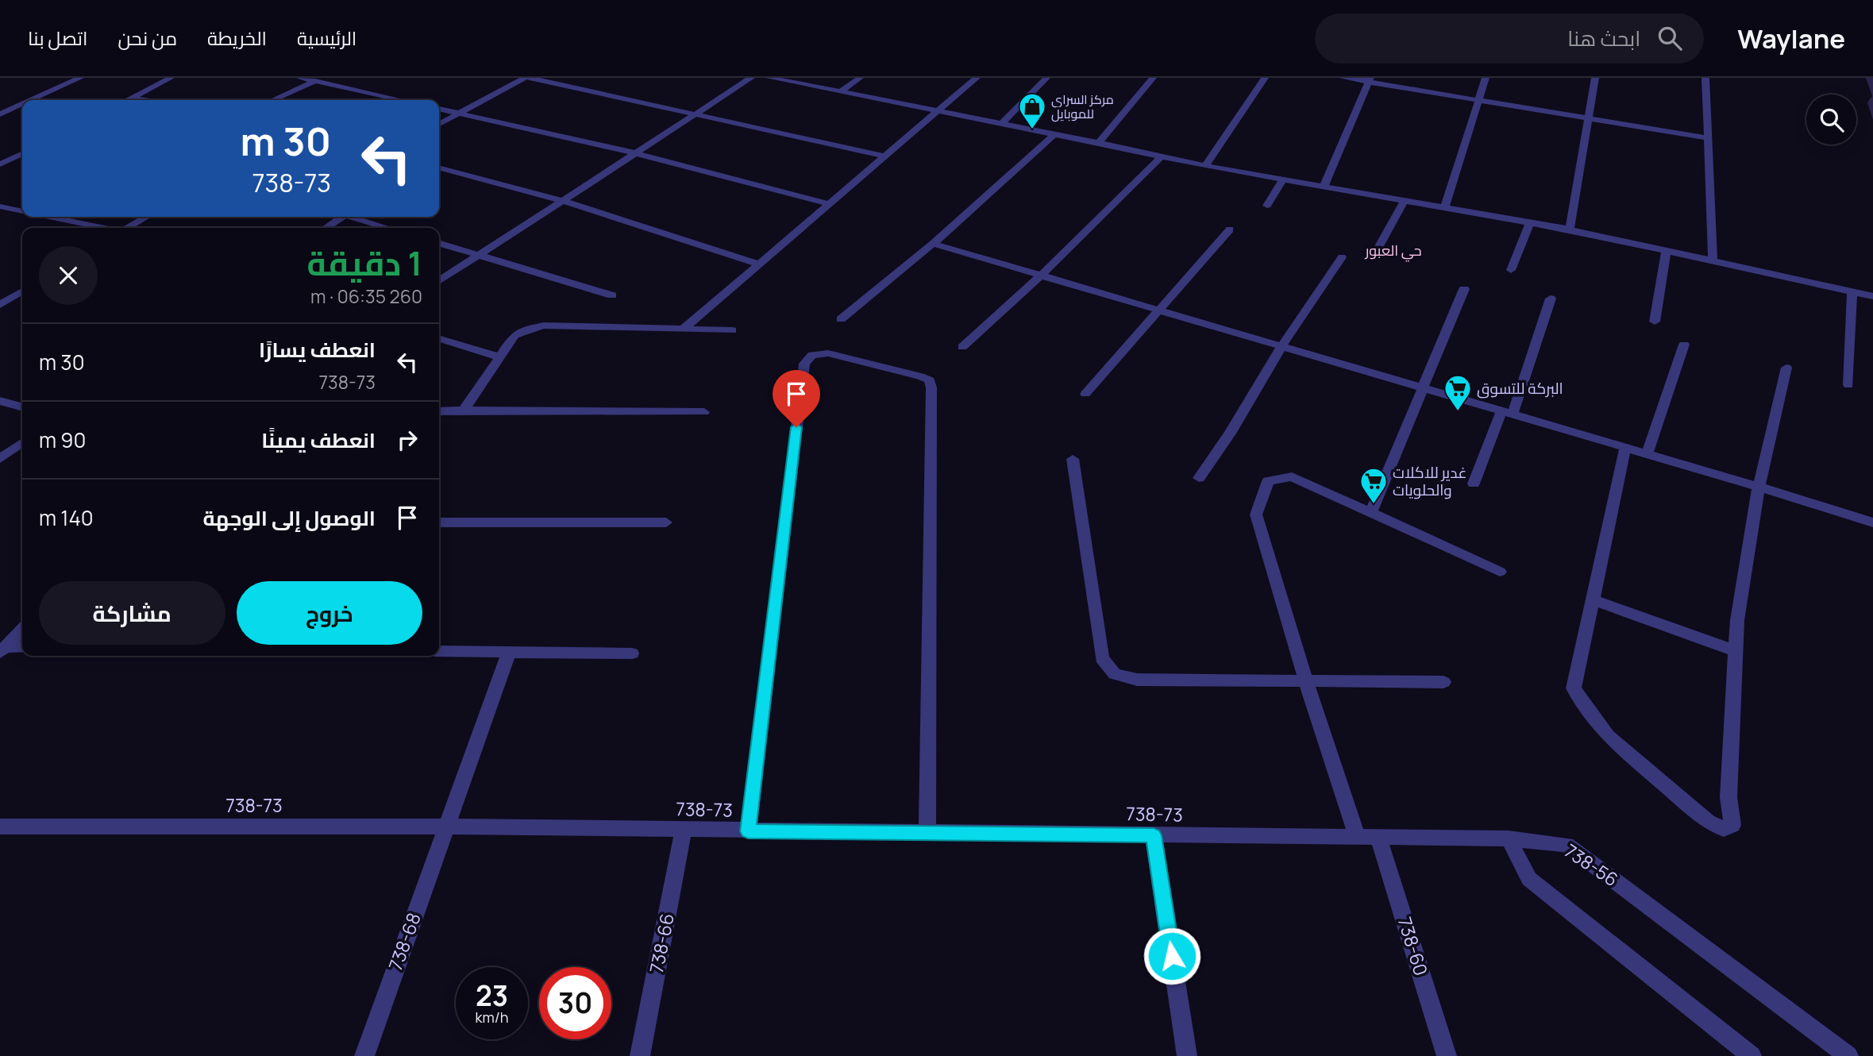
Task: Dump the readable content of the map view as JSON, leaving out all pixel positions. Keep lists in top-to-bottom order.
{
  "streets": {
    "street": [
      "738-73",
      "738-56",
      "738-68",
      "738-66",
      "738-60"
    ]
  },
  "crossings": [
    ["738-73", "738-56"],
    ["738-73", "738-68"],
    ["738-73", "738-66"],
    ["738-73", "738-60"]
  ],
  "districts": ["حي العبور"],
  "places": {
    "shop": ["مركز السراي للموبايل"],
    "supermarket": ["البركة للتسوق", "غدير للاكلات والحلويات"]
  },
  "page": {
    "header": "Waylane",
    "search": "ابحث هنا",
    "nav": [
      "الرئيسية",
      "الخريطة",
      "من نحن",
      "اتصل بنا"
    ],
    "turn": ["30 m", "738-73"],
    "heading": ["1 دقيقة", "260 m · 06:35"],
    "list": [
      {
        "name": "انعطف يسارًا",
        "note": "738-73",
        "value": "30 m"
      },
      {
        "name": "انعطف يمينًا",
        "value": "90 m"
      },
      {
        "name": "الوصول إلى الوجهة",
        "value": "140 m"
      }
    ],
    "buttons": ["خروج", "مشاركة"],
    "speed": "23 km/h",
    "limit": "30"
  }
}
